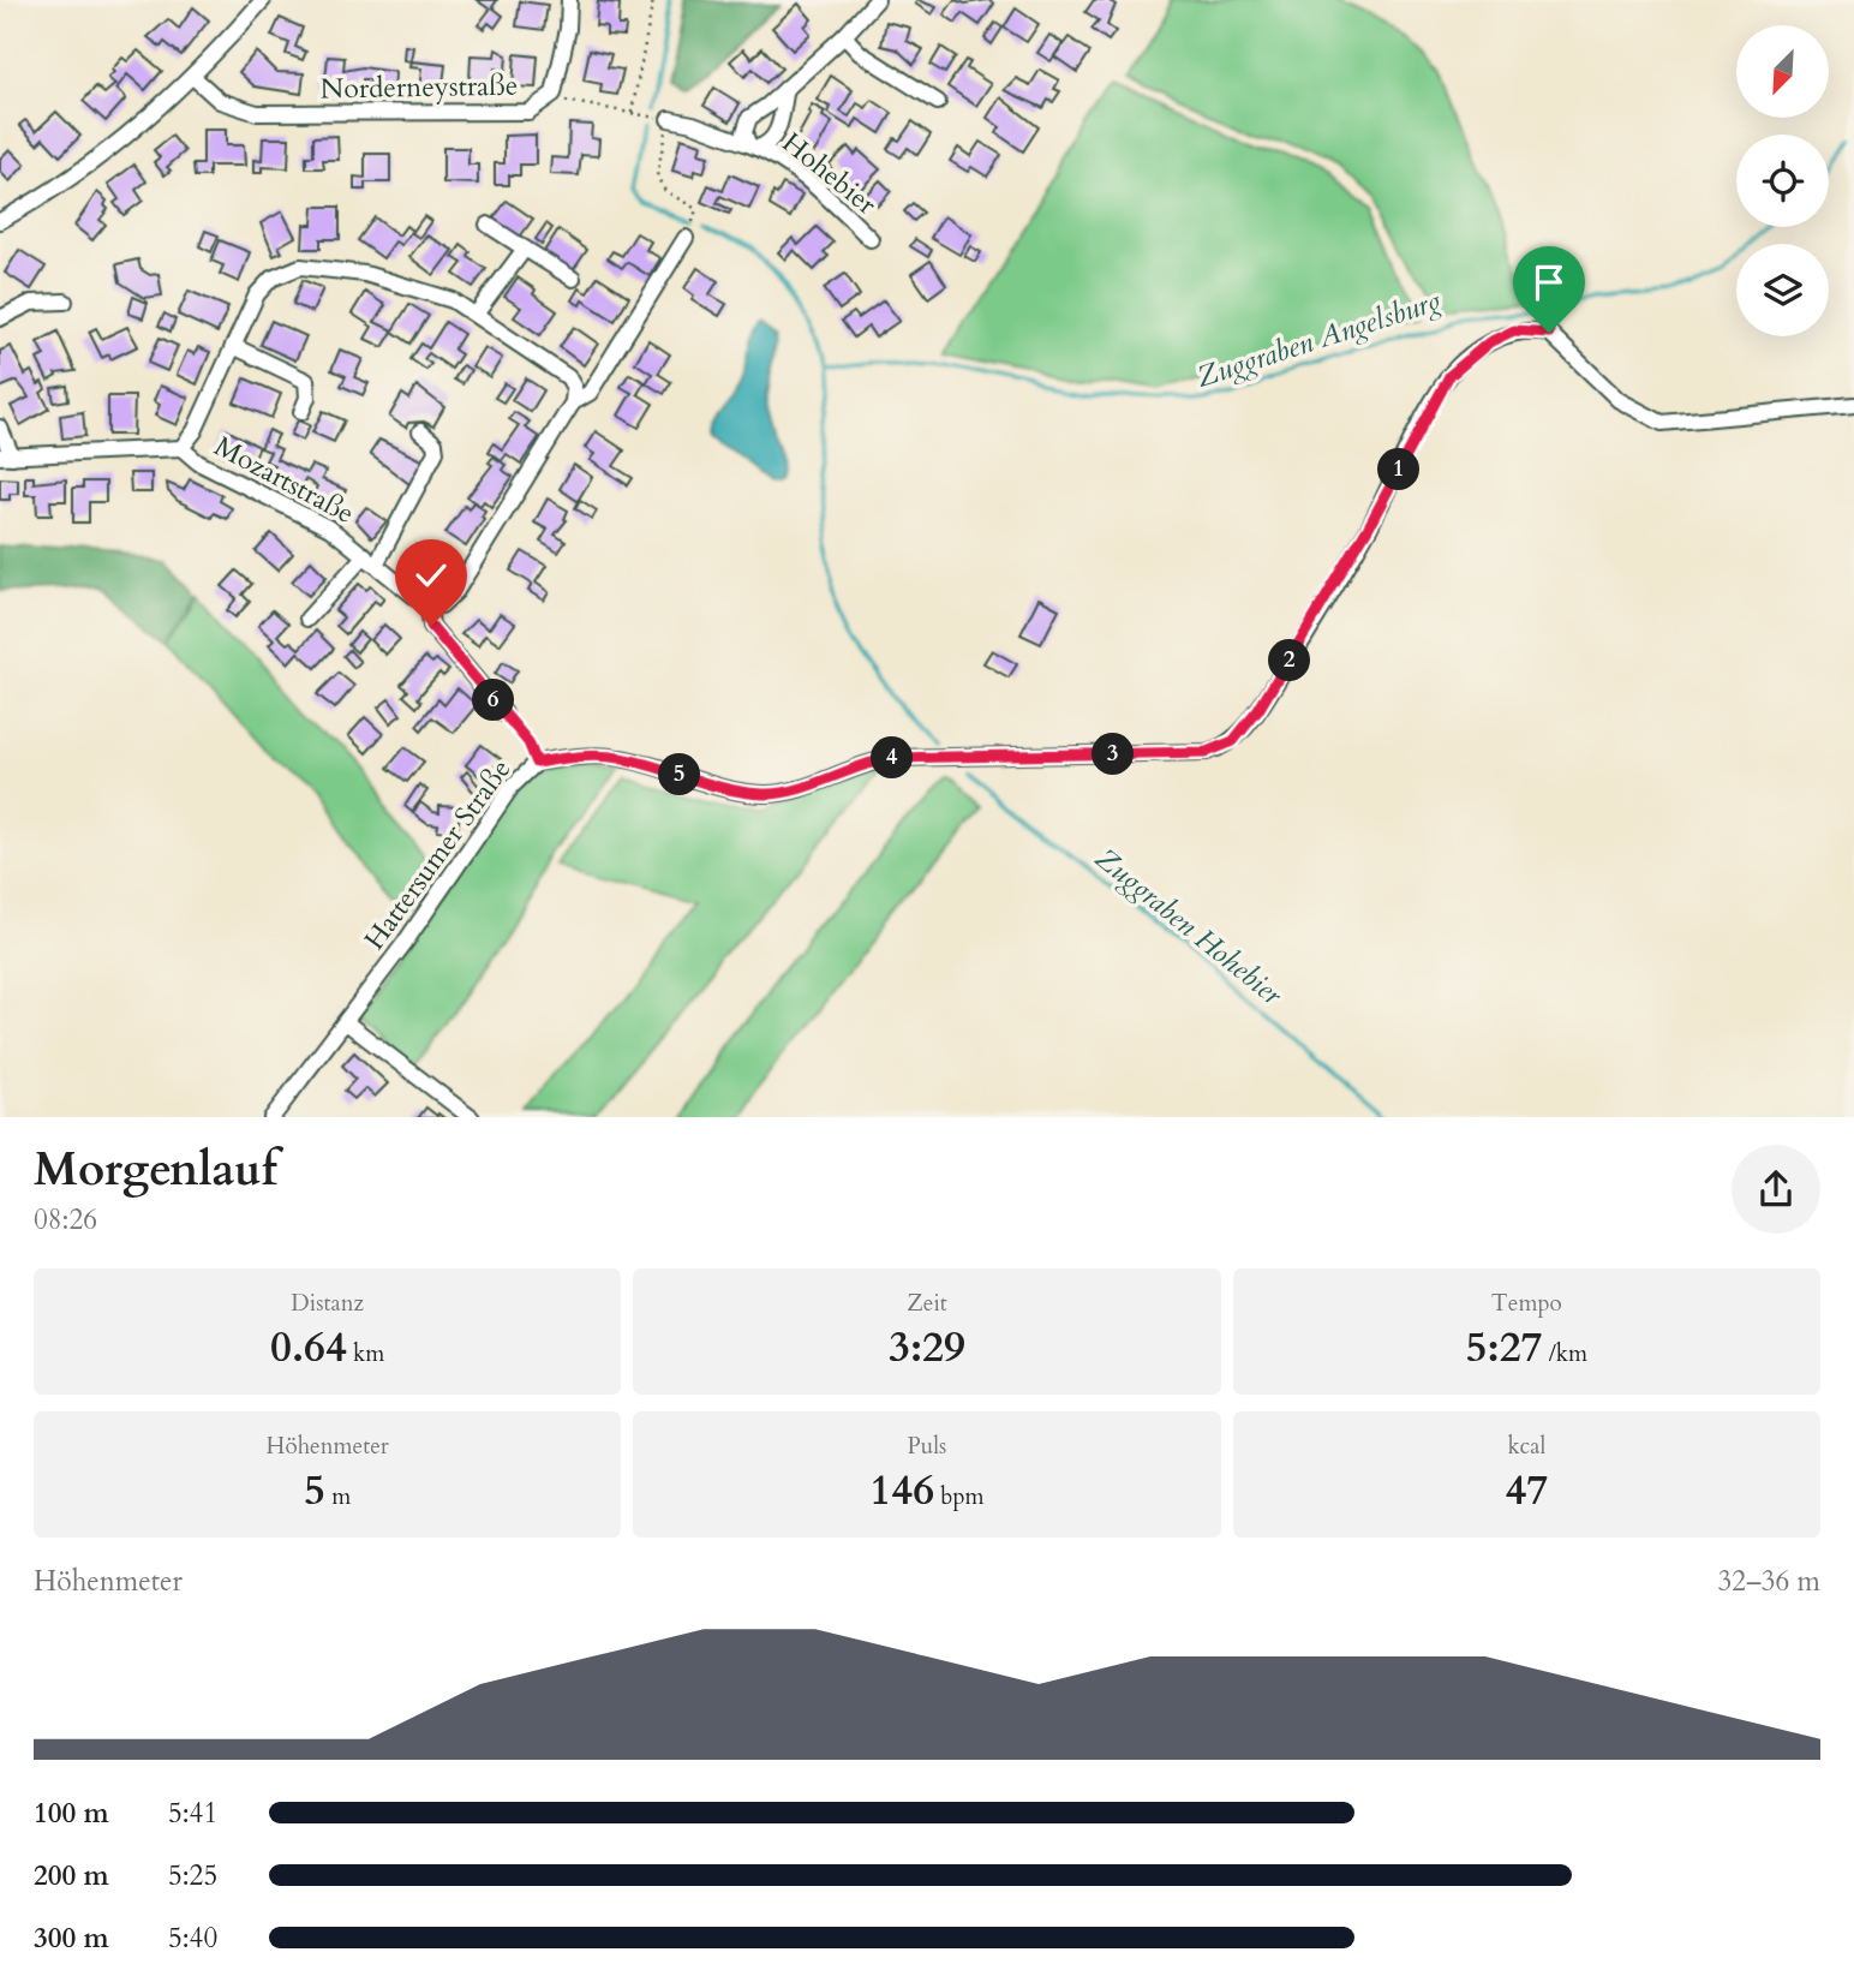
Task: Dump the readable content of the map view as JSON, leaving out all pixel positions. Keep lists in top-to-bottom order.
{
  "streets": {
    "street": [
      "Norderneystraße",
      "Hohebier",
      "Mozartstraße",
      "Hattersumer Straße"
    ]
  },
  "water": ["Zuggraben Angelsburg", "Zuggraben Hohebier"],
  "north": "bottom left",
  "page": {
    "pins": [
      "1",
      "2",
      "6",
      "3",
      "4",
      "5"
    ],
    "heading": ["Morgenlauf", "08:26"],
    "stats": [
      ["Distanz", "0.64 km"],
      ["Zeit", "3:29"],
      ["Tempo", "5:27 /km"],
      ["Höhenmeter", "5 m"],
      ["Puls", "146 bpm"],
      ["kcal", "47"]
    ],
    "chart": ["Höhenmeter", "32–36 m"],
    "list": [
      {
        "name": "100 m",
        "note": "5:41"
      },
      {
        "name": "200 m",
        "note": "5:25"
      },
      {
        "name": "300 m",
        "note": "5:40"
      }
    ]
  }
}
